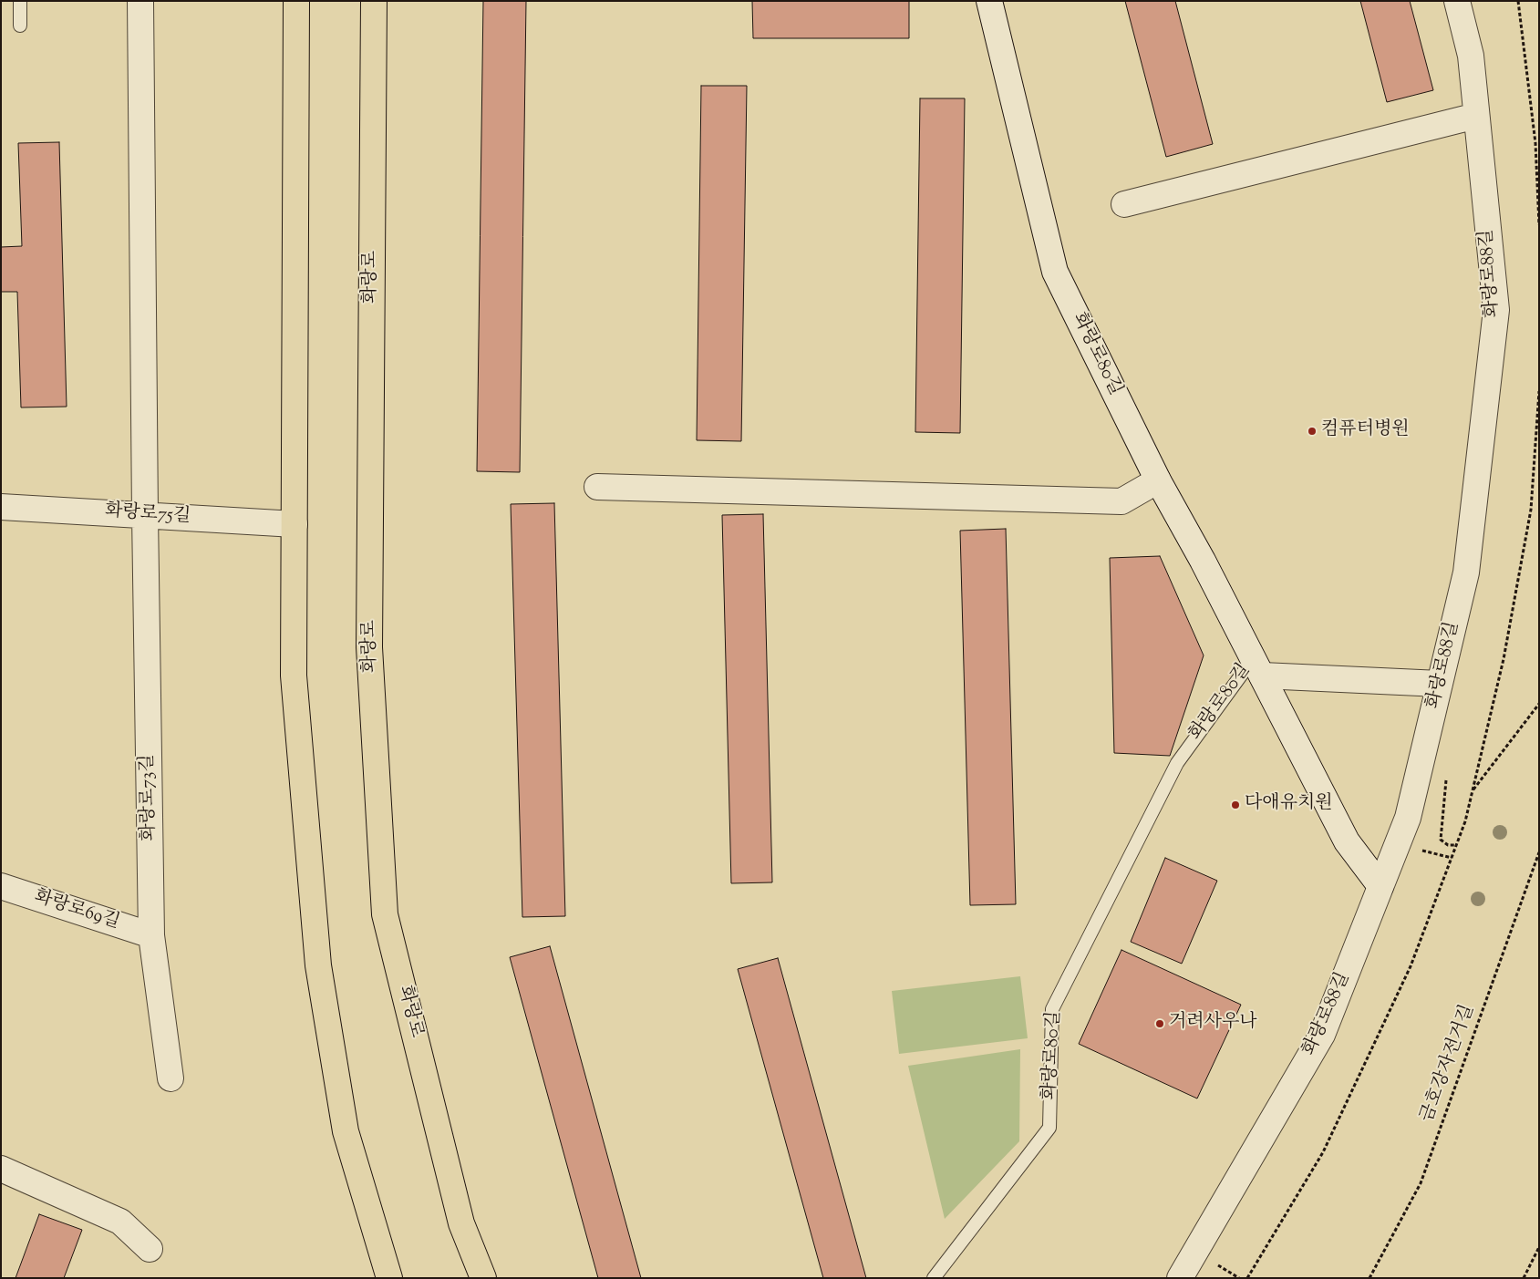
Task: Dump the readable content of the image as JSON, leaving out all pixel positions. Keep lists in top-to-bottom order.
{
  "streets": {
    "main road": ["화랑로"],
    "street": [
      "화랑로88길",
      "화랑로80길",
      "화랑로75길",
      "화랑로73길",
      "화랑로69길"
    ],
    "path": ["금호강자전거길"]
  },
  "crossings": [
    ["화랑로75길", "화랑로73길"],
    ["화랑로73길", "화랑로69길"]
  ],
  "places": ["컴퓨터병원", "다애유치원", "거려사우나"]
}
